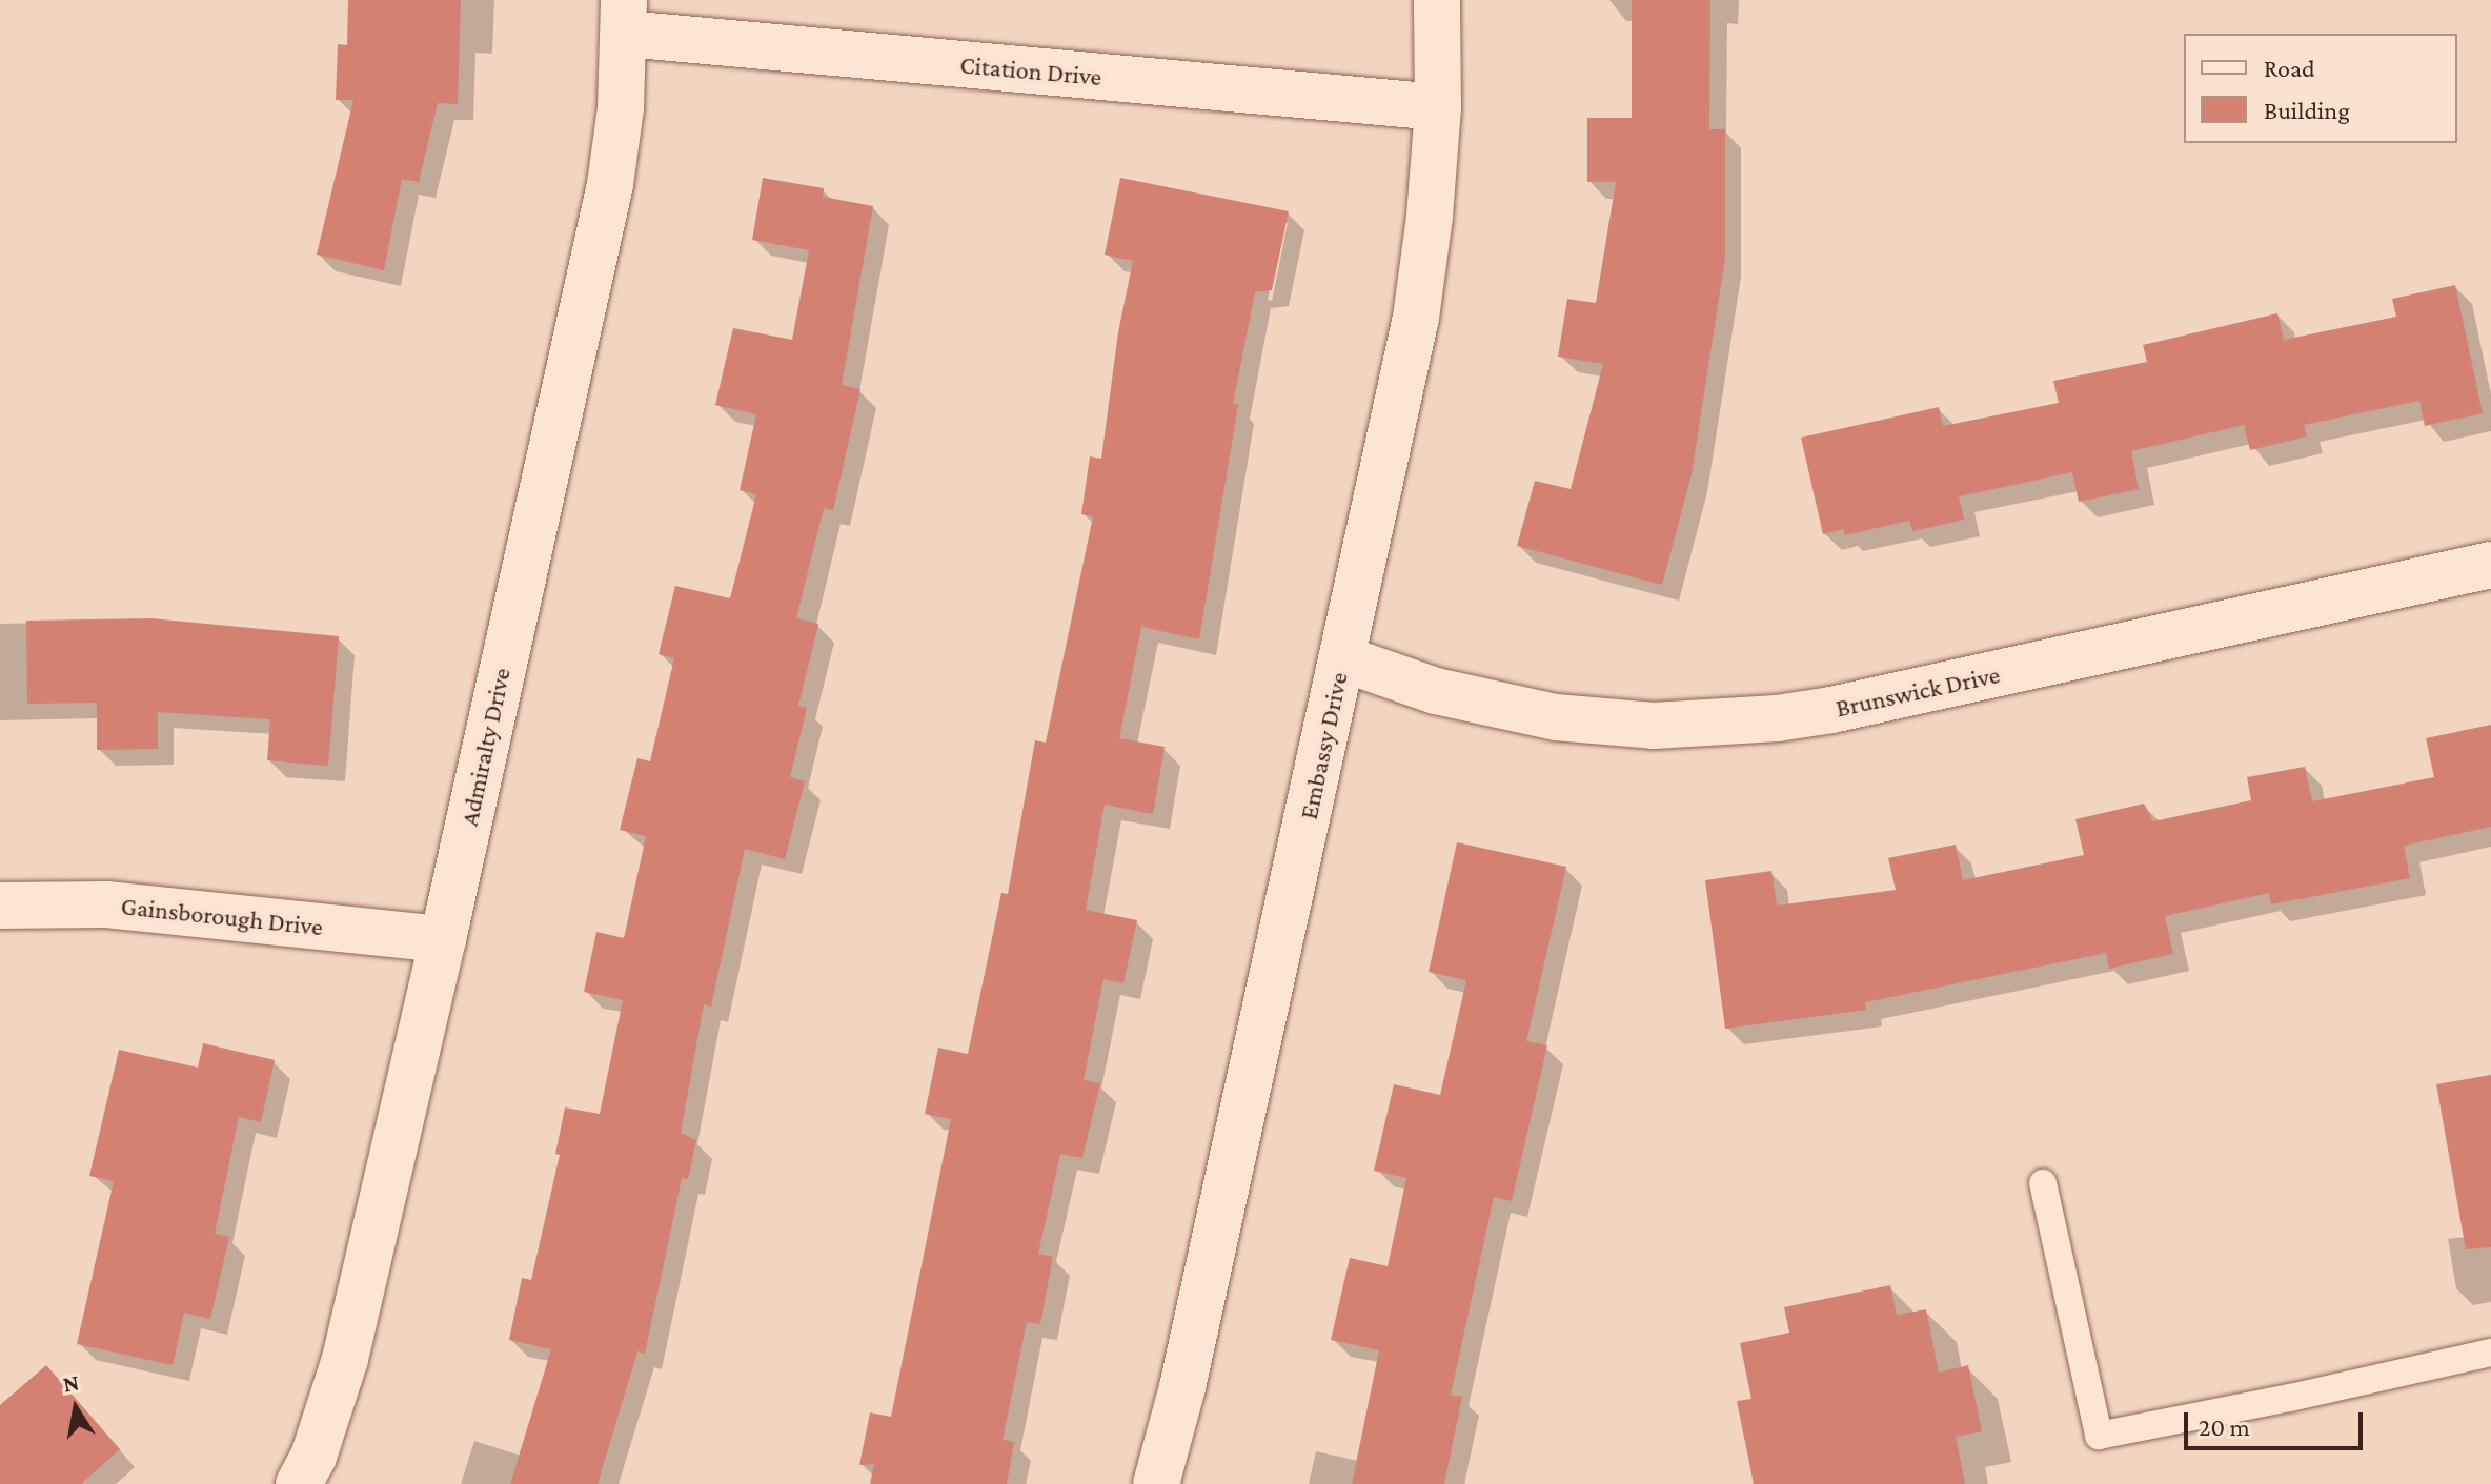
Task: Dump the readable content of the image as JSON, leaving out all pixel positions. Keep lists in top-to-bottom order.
{
  "streets": {
    "street": [
      "Citation Drive",
      "Brunswick Drive",
      "Embassy Drive",
      "Admiralty Drive",
      "Gainsborough Drive"
    ]
  },
  "crossings": [
    ["Citation Drive", "Embassy Drive"],
    ["Citation Drive", "Admiralty Drive"],
    ["Brunswick Drive", "Embassy Drive"],
    ["Admiralty Drive", "Gainsborough Drive"]
  ],
  "legend": ["Road", "Building"],
  "scale_bar": "20 m",
  "north": "top"
}
